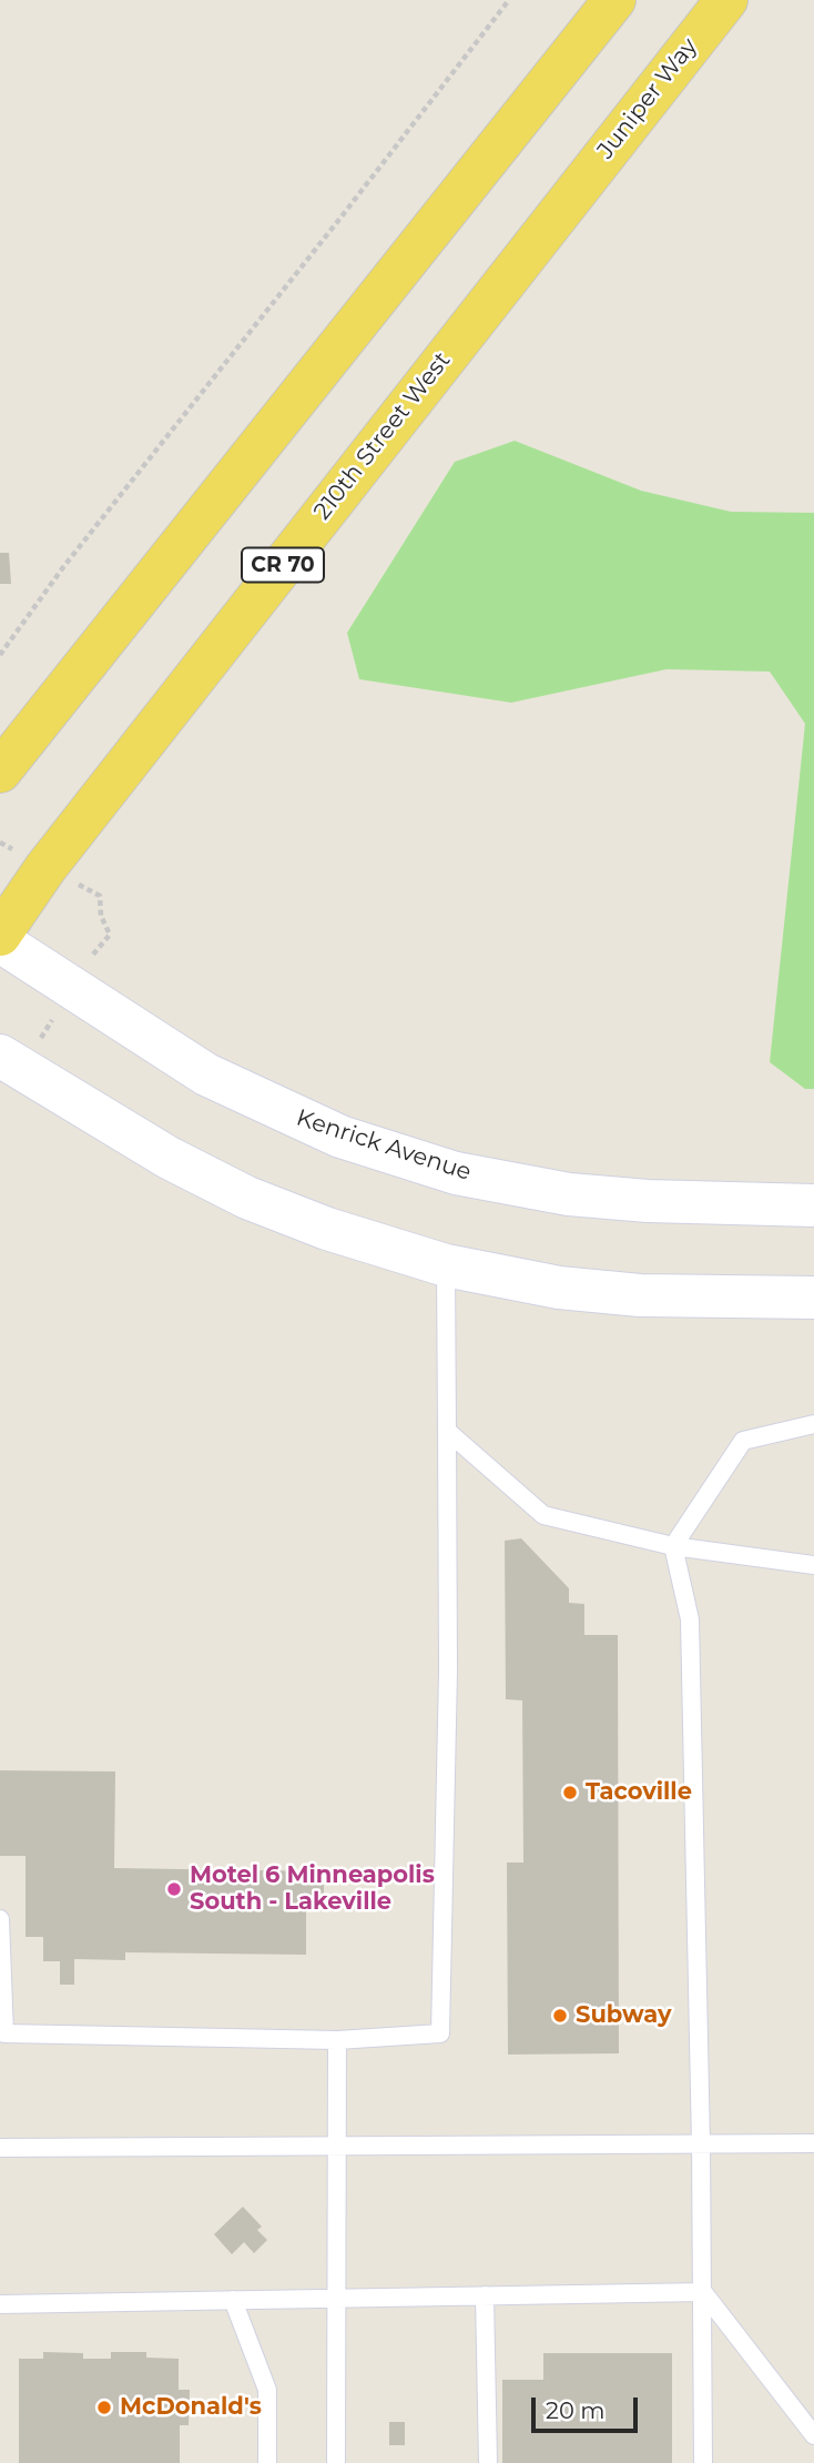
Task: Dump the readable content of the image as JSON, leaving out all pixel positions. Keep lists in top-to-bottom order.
{
  "streets": {
    "main road": ["Juniper Way", "210th Street West", "CR 70"],
    "street": ["Kenrick Avenue"]
  },
  "crossings": [
    ["Juniper Way", "210th Street West"]
  ],
  "places": [
    "Tacoville",
    "Motel 6 Minneapolis South - Lakeville",
    "Subway",
    "McDonald's"
  ],
  "scale_bar": "20 m"
}
